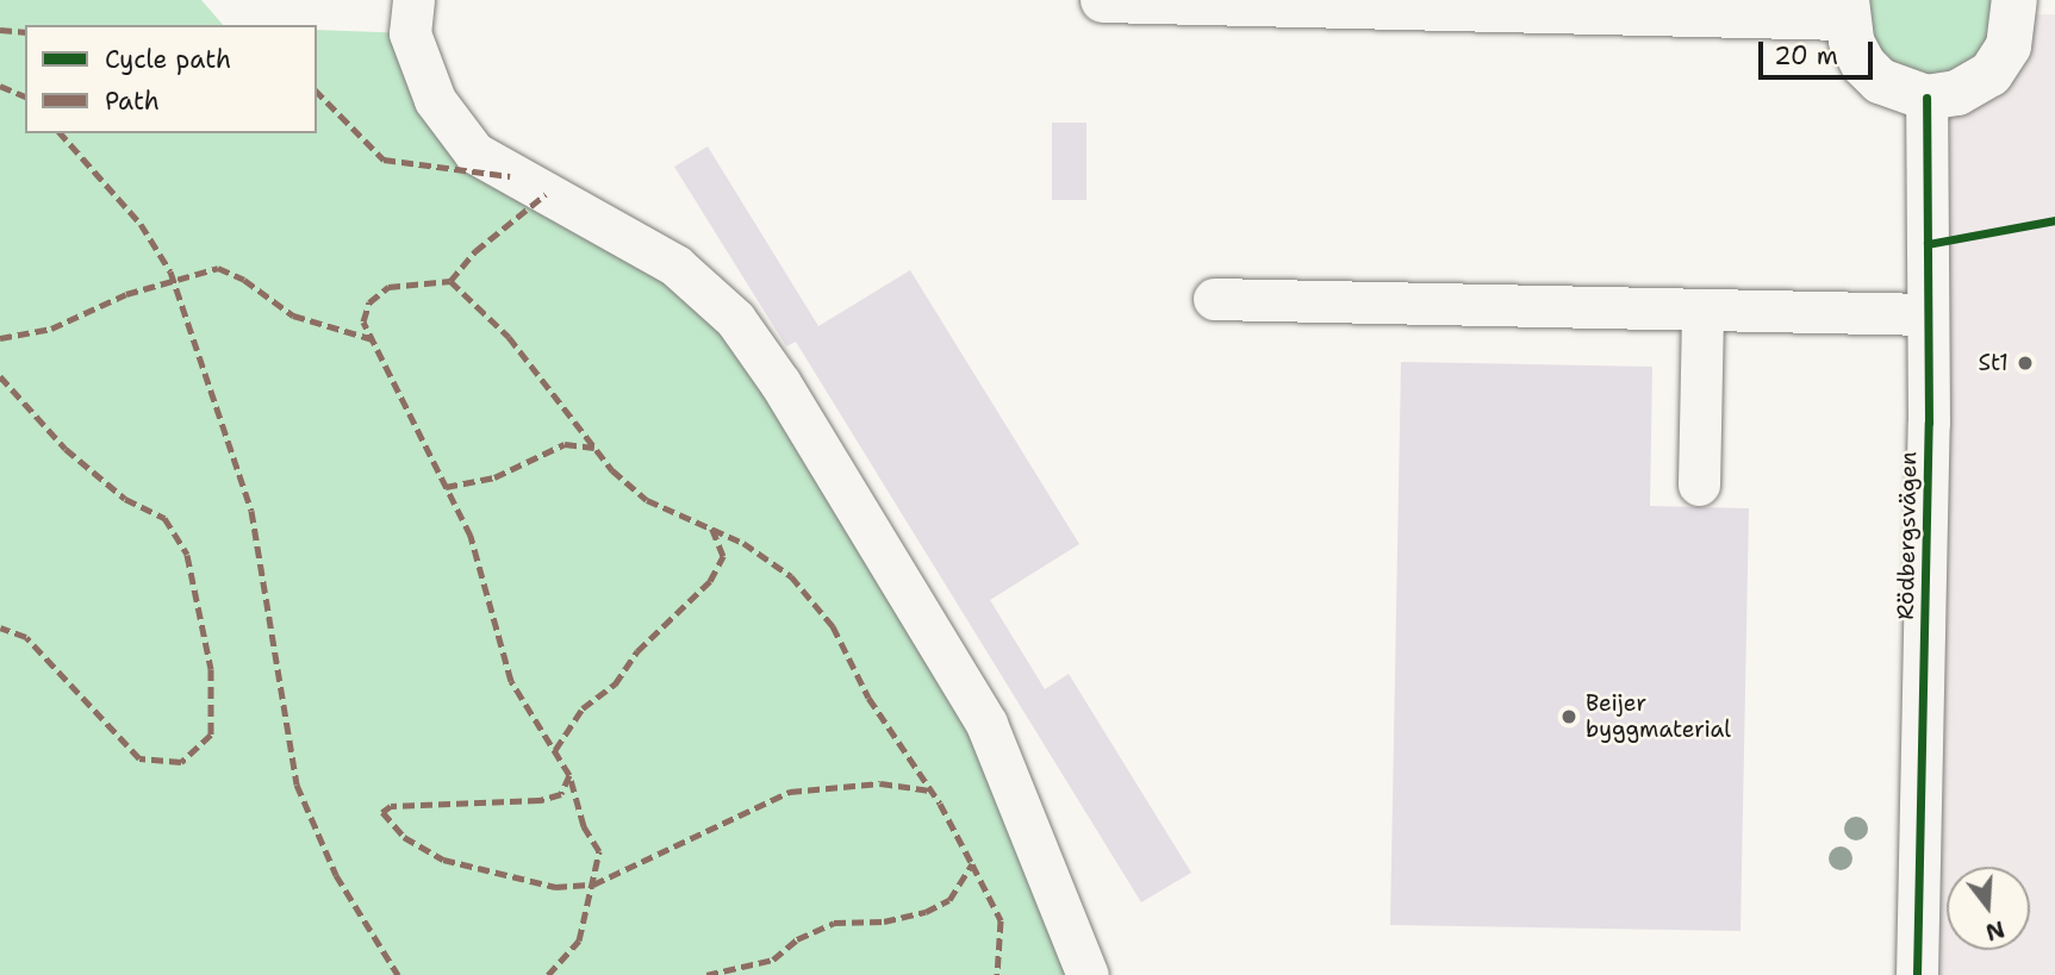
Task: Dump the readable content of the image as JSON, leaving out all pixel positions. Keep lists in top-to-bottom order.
{
  "streets": {
    "street": ["Rödbergsvägen"]
  },
  "places": ["St1", "Beijer byggmaterial"],
  "legend": ["Cycle path", "Path"],
  "scale_bar": "20 m",
  "north": "bottom"
}
